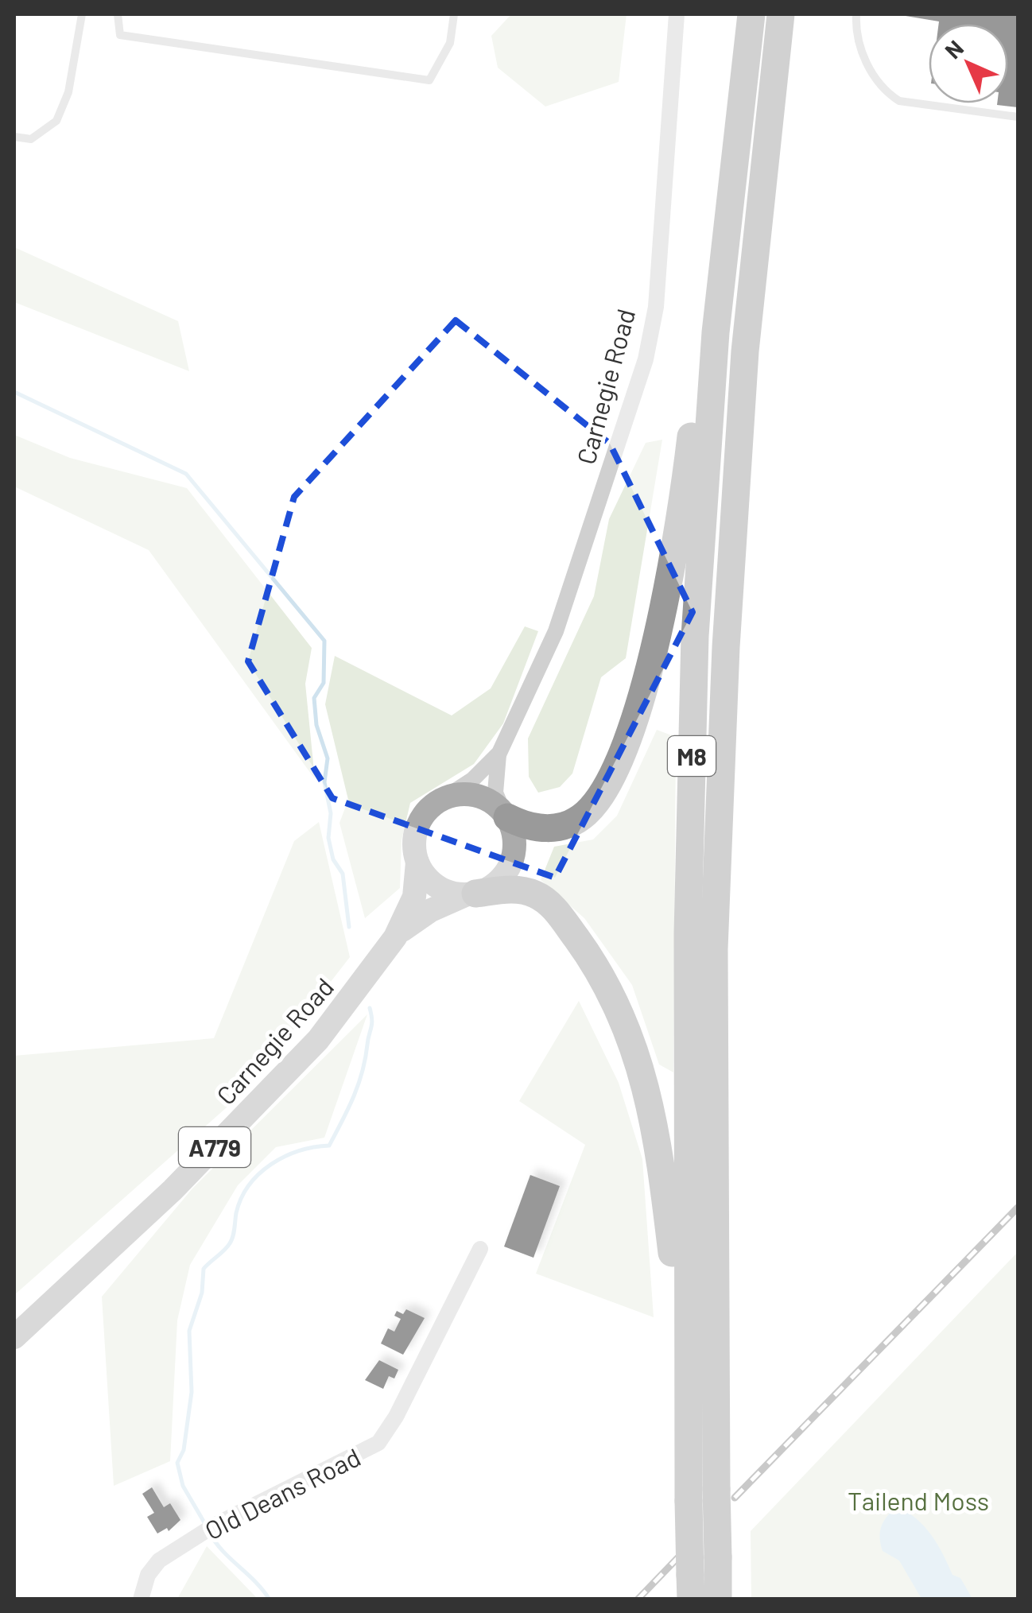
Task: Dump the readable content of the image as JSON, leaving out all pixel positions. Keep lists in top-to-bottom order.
{
  "streets": {
    "highway": ["M8"],
    "main road": ["Carnegie Road", "A779"],
    "street": ["Old Deans Road"]
  },
  "crossings": [
    ["Carnegie Road", "M8"],
    ["Carnegie Road", "A779"],
    ["M8", "A779"]
  ],
  "parks": ["Tailend Moss"],
  "north": "top left"
}
